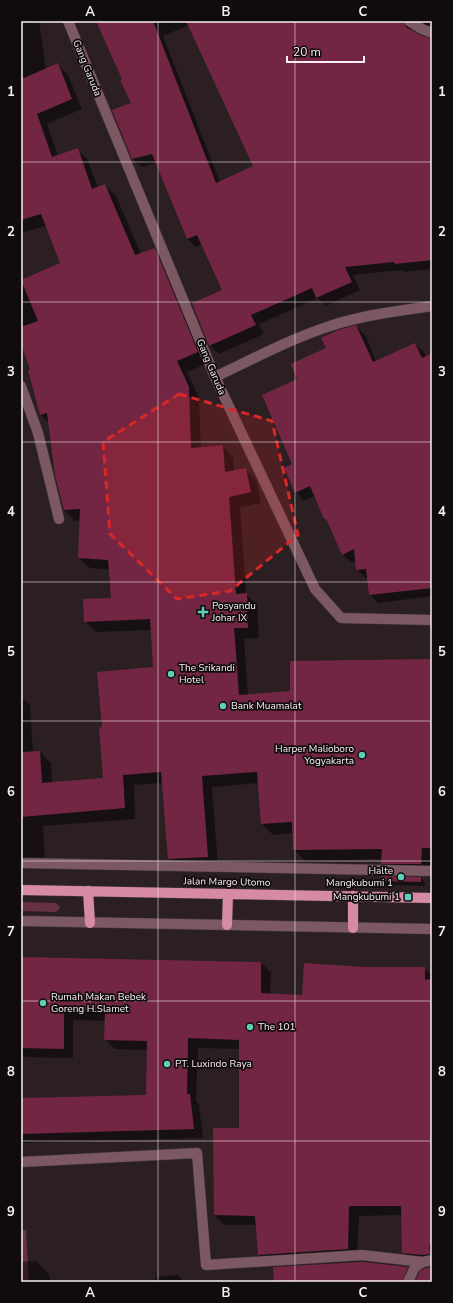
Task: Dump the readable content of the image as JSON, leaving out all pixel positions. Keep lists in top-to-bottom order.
{
  "streets": {
    "main road": ["Jalan Margo Utomo"],
    "street": ["Gang Garuda"]
  },
  "places": {
    "health": ["Posyandu Johar IX"],
    "other": [
      "The Srikandi Hotel",
      "Bank Muamalat",
      "Harper Malioboro Yogyakarta",
      "Halte Mangkubumi 1",
      "Rumah Makan Bebek Goreng H.Slamet",
      "The 101",
      "PT. Luxindo Raya"
    ],
    "transit": ["Mangkubumi 1"]
  },
  "scale_bar": "20 m",
  "grid": {
    "columns": ["A", "B", "C"],
    "rows": [
      "1",
      "2",
      "3",
      "4",
      "5",
      "6",
      "7",
      "8",
      "9"
    ]
  }
}
